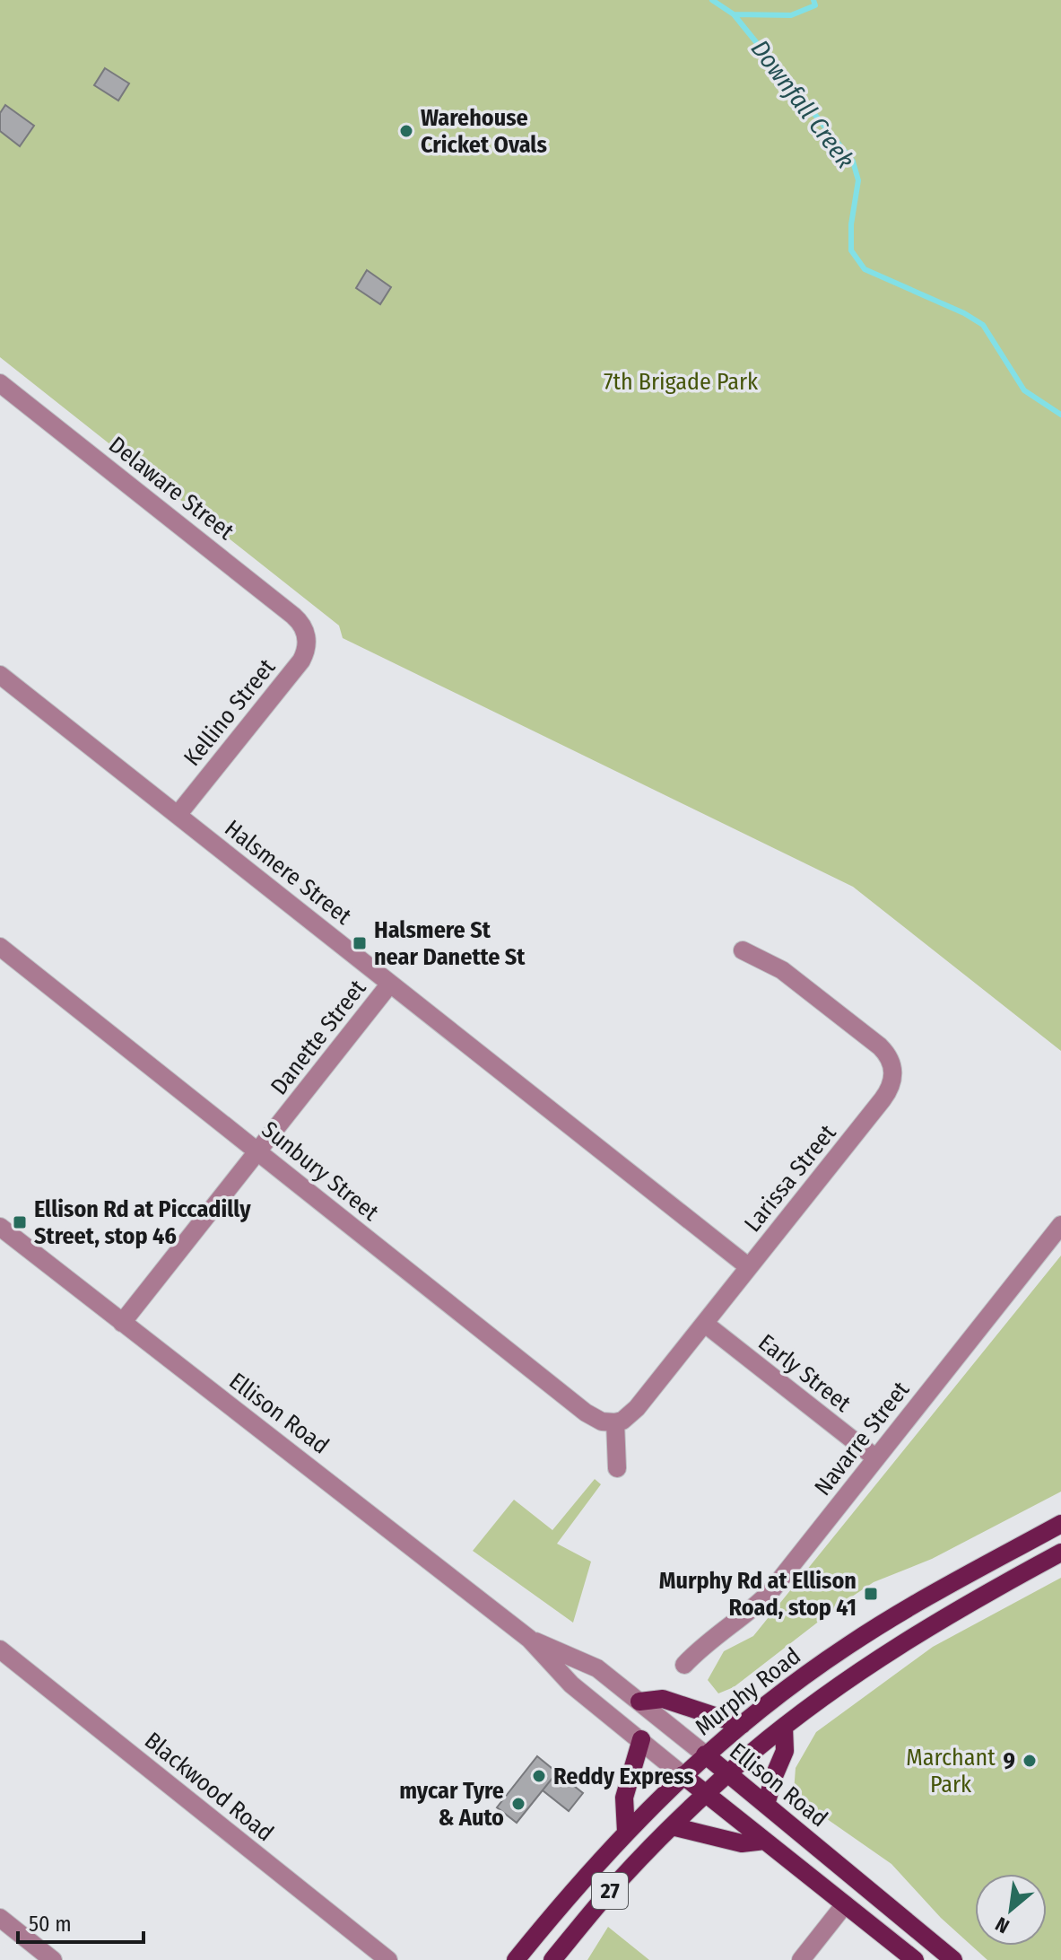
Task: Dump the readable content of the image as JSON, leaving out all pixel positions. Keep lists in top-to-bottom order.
{
  "streets": {
    "main road": ["Ellison Road", "Murphy Road", "27"],
    "street": [
      "Delaware Street",
      "Kellino Street",
      "Halsmere Street",
      "Danette Street",
      "Sunbury Street",
      "Larissa Street",
      "Early Street",
      "Navarre Street",
      "Blackwood Road"
    ]
  },
  "crossings": [
    ["Delaware Street", "Kellino Street"],
    ["Kellino Street", "Halsmere Street"],
    ["Halsmere Street", "Danette Street"],
    ["Halsmere Street", "Larissa Street"],
    ["Danette Street", "Sunbury Street"],
    ["Danette Street", "Ellison Road"],
    ["Sunbury Street", "Larissa Street"],
    ["Larissa Street", "Early Street"],
    ["Early Street", "Navarre Street"],
    ["Ellison Road", "Murphy Road"],
    ["Ellison Road", "27"]
  ],
  "water": ["Downfall Creek"],
  "parks": ["7th Brigade Park", "Marchant Park"],
  "places": {
    "other": [
      "Warehouse Cricket Ovals",
      "9",
      "Reddy Express",
      "mycar Tyre & Auto"
    ],
    "transit": ["Halsmere St near Danette St", "Ellison Rd at Piccadilly Street, stop 46", "Murphy Rd at Ellison Road, stop 41"]
  },
  "scale_bar": "50 m",
  "north": "bottom left"
}
